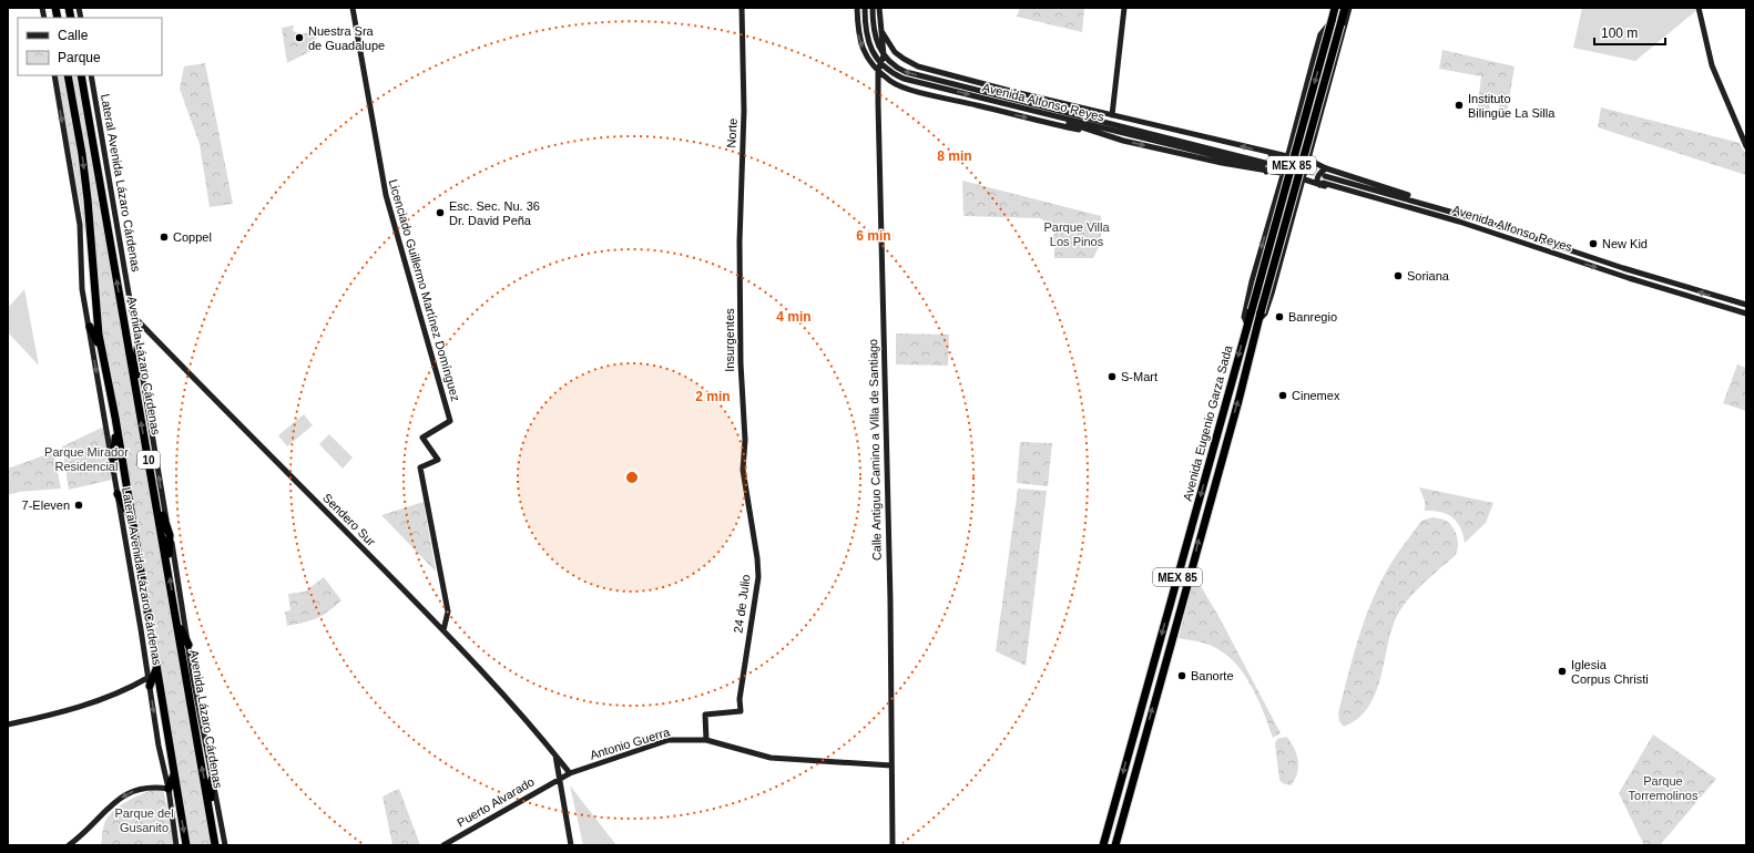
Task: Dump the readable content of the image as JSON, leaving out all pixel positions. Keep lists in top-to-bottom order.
{
  "streets": {
    "highway": [
      "MEX 85",
      "Avenida Lázaro Cárdenas",
      "Avenida Eugenio Garza Sada",
      "10"
    ],
    "street": [
      "Avenida Alfonso Reyes",
      "Norte",
      "Lateral Avenida Lázaro Cárdenas",
      "Licenciado Guillermo Martínez Domínguez",
      "Insurgentes",
      "Calle Antiguo Camino a Villa de Santiago",
      "Sendero Sur",
      "24 de Julio",
      "Antonio Guerra",
      "Puerto Alvarado"
    ]
  },
  "crossings": [
    ["Avenida Alfonso Reyes", "Calle Antiguo Camino a Villa de Santiago"],
    ["Norte", "Insurgentes"],
    ["Lateral Avenida Lázaro Cárdenas", "Sendero Sur"],
    ["Licenciado Guillermo Martínez Domínguez", "Sendero Sur"],
    ["Insurgentes", "24 de Julio"],
    ["Calle Antiguo Camino a Villa de Santiago", "Antonio Guerra"],
    ["24 de Julio", "Antonio Guerra"],
    ["Antonio Guerra", "Puerto Alvarado"]
  ],
  "parks": [
    "Parque Villa Los Pinos",
    "Parque Mirador Residencial",
    "Parque Torremolinos",
    "Parque del Gusanito"
  ],
  "places": [
    "Nuestra Sra de Guadalupe",
    "Instituto Bilingüe La Silla",
    "Esc. Sec. Nu. 36 Dr. David Peña",
    "Coppel",
    "New Kid",
    "Soriana",
    "Banregio",
    "S-Mart",
    "Cinemex",
    "7-Eleven",
    "Iglesia Corpus Christi",
    "Banorte"
  ],
  "legend": ["Calle", "Parque"],
  "scale_bar": "100 m",
  "rings": [
    "8 min",
    "6 min",
    "4 min",
    "2 min"
  ]
}
